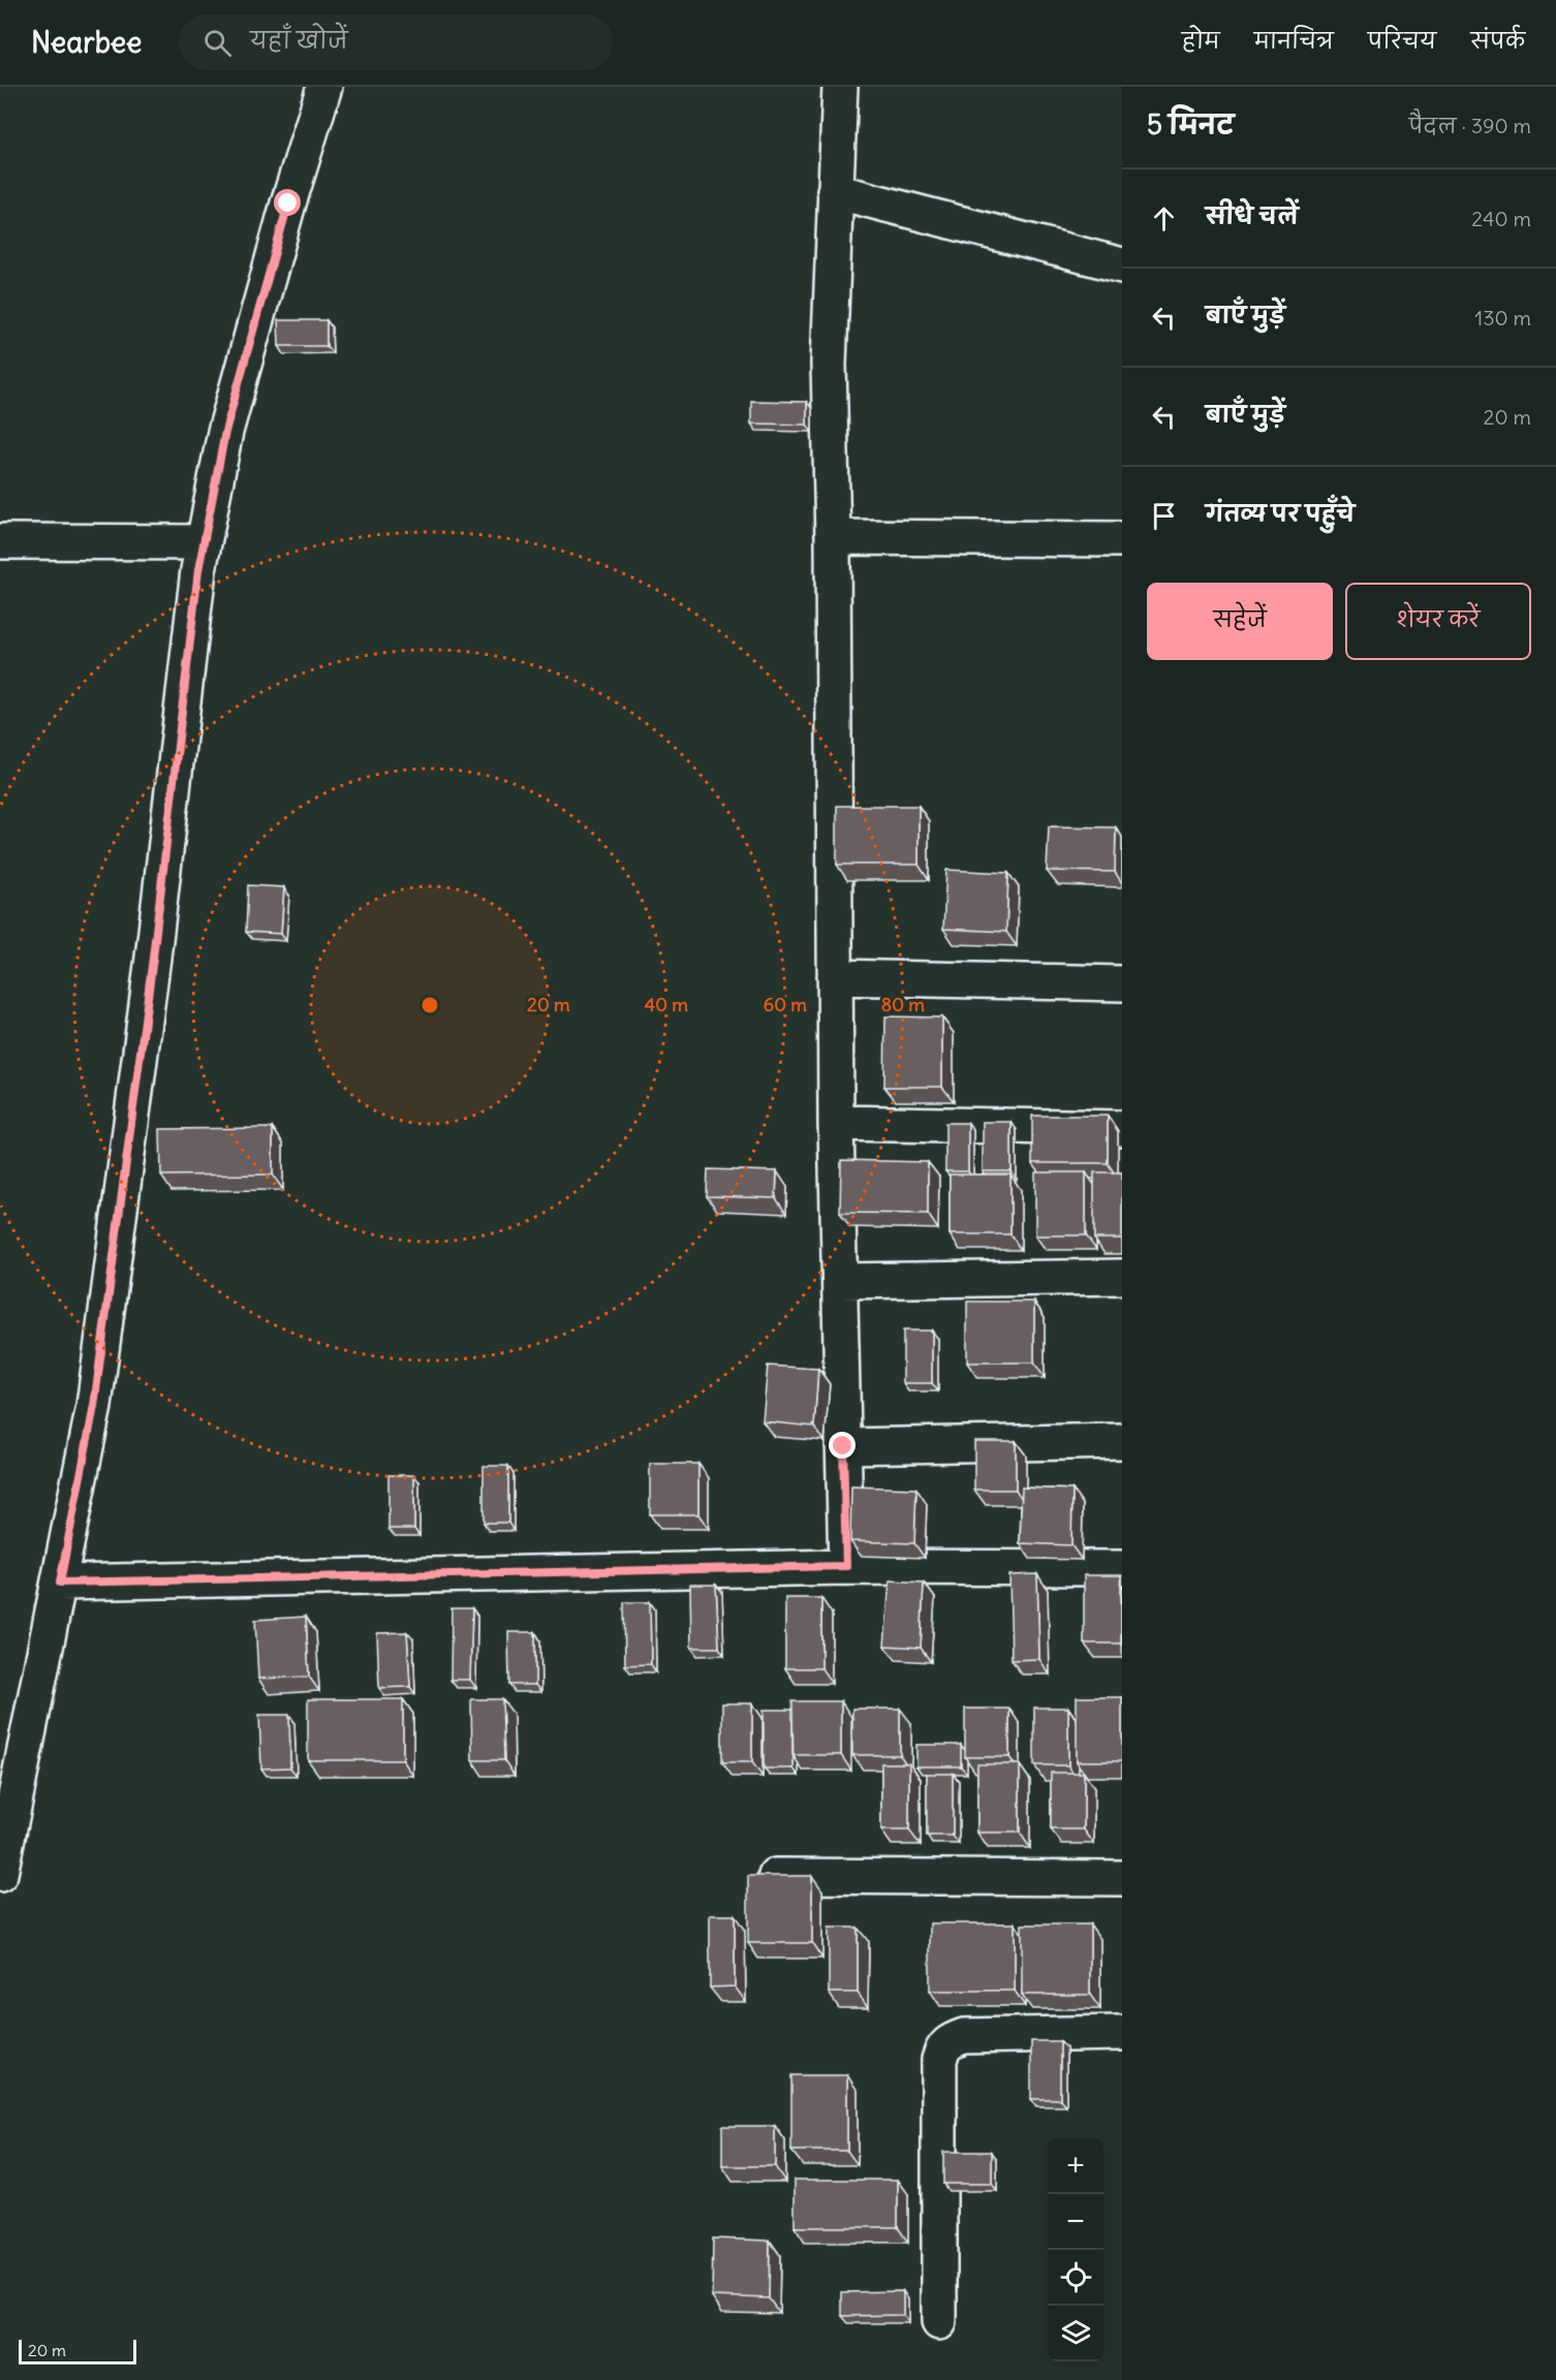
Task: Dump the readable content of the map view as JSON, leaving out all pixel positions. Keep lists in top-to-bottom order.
{
  "scale_bar": "20 m",
  "page": {
    "header": "Nearbee",
    "search": "यहाँ खोजें",
    "nav": [
      "होम",
      "मानचित्र",
      "परिचय",
      "संपर्क"
    ],
    "heading": ["5 मिनट", "पैदल · 390 m"],
    "list": [
      ["सीधे चलें", "240 m"],
      ["बाएँ मुड़ें", "130 m"],
      ["बाएँ मुड़ें", "20 m"],
      "गंतव्य पर पहुँचे"
    ],
    "buttons": ["सहेजें", "शेयर करें"],
    "map_buttons": ["+", "−"],
    "scale": "20 m"
  },
  "rings": [
    "20 m",
    "40 m",
    "60 m",
    "80 m"
  ]
}
